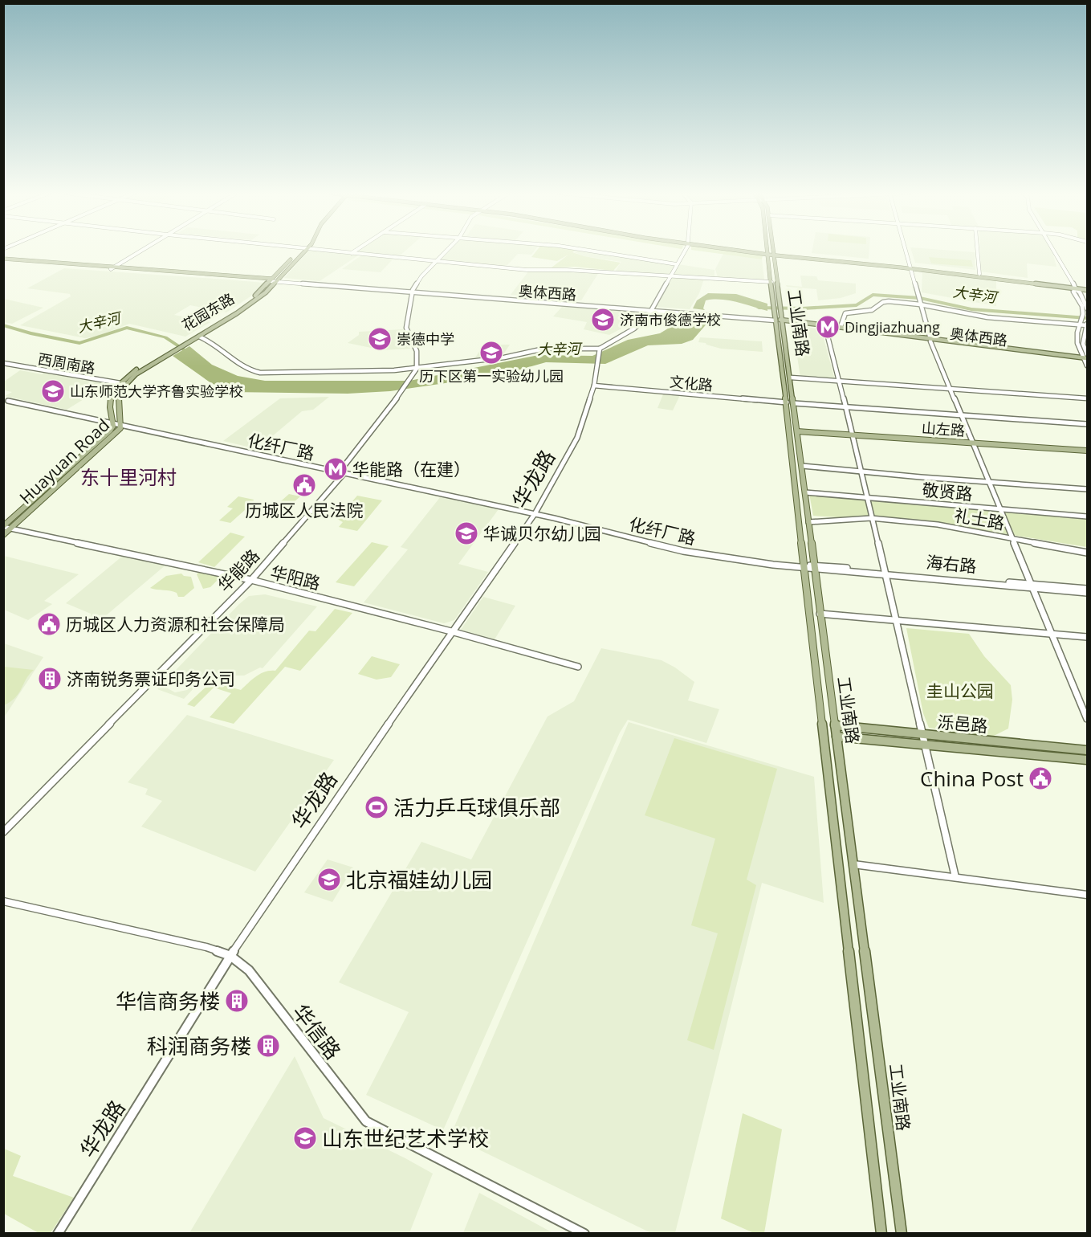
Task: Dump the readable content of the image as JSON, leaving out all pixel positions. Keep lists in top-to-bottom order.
{
  "streets": {
    "main road": [
      "奥体西路",
      "花园东路",
      "工业南路",
      "山左路",
      "Huayuan Road",
      "泺邑路"
    ],
    "street": [
      "西周南路",
      "文化路",
      "化纤厂路",
      "华龙路",
      "敬贤路",
      "礼士路",
      "海右路",
      "华能路",
      "华阳路",
      "华信路"
    ]
  },
  "crossings": [
    ["奥体西路", "花园东路"],
    ["奥体西路", "工业南路"],
    ["花园东路", "西周南路"],
    ["花园东路", "化纤厂路"],
    ["花园东路", "Huayuan Road"],
    ["工业南路", "文化路"],
    ["工业南路", "山左路"],
    ["工业南路", "化纤厂路"],
    ["工业南路", "敬贤路"],
    ["工业南路", "礼士路"],
    ["工业南路", "海右路"],
    ["工业南路", "泺邑路"],
    ["文化路", "华龙路"],
    ["化纤厂路", "Huayuan Road"],
    ["化纤厂路", "华龙路"],
    ["化纤厂路", "海右路"],
    ["化纤厂路", "华能路"],
    ["Huayuan Road", "华阳路"],
    ["华龙路", "华阳路"],
    ["华龙路", "华信路"],
    ["华能路", "华阳路"]
  ],
  "districts": ["东十里河村"],
  "water": ["大辛河"],
  "parks": ["圭山公园"],
  "places": {
    "school or university": [
      "济南市俊德学校",
      "崇德中学",
      "历下区第一实验幼儿园",
      "山东师范大学齐鲁实验学校",
      "华诚贝尔幼儿园",
      "北京福娃幼儿园",
      "山东世纪艺术学校"
    ],
    "metro station": ["Dingjiazhuang", "华能路（在建）"],
    "public building": ["历城区人民法院", "历城区人力资源和社会保障局", "China Post"],
    "building": ["济南锐务票证印务公司", "华信商务楼", "科润商务楼"],
    "sports": ["活力乒乓球俱乐部"]
  }
}
